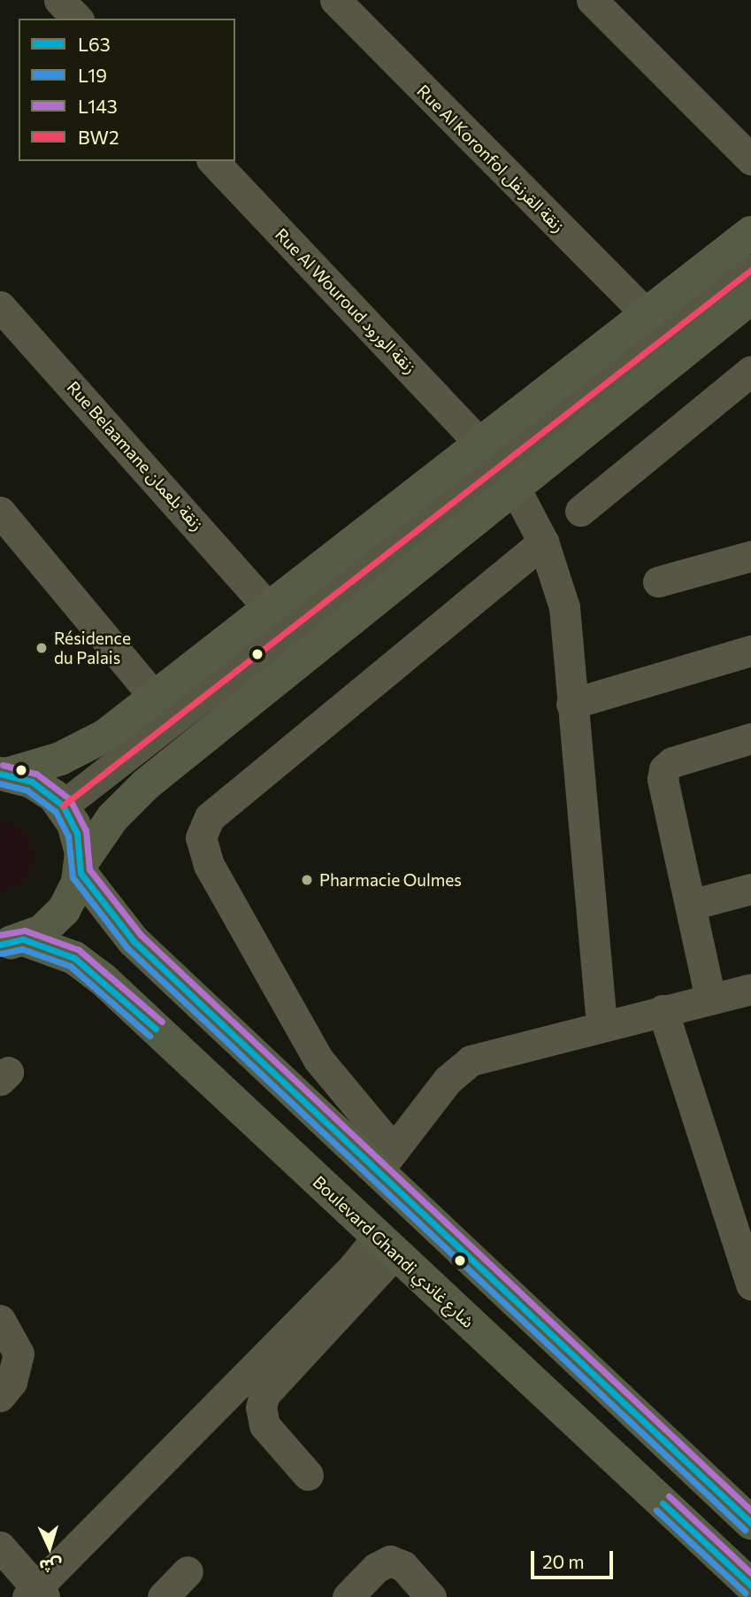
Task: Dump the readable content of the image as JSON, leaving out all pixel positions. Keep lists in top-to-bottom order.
{
  "streets": {
    "main road": ["Boulevard Ghandi شارع غاندي"],
    "street": ["Rue Al Koronfol زنقة القرنفل", "Rue Al Wouroud زنقة الورود", "Rue Belaamane زنقة بلعمان"]
  },
  "places": ["Résidence du Palais", "Pharmacie Oulmes"],
  "lines": [
    "transit line BW2",
    "transit line L143",
    "transit line L63",
    "transit line L19"
  ],
  "legend": [
    "L63",
    "L19",
    "L143",
    "BW2"
  ],
  "scale_bar": "20 m",
  "north": "bottom"
}
